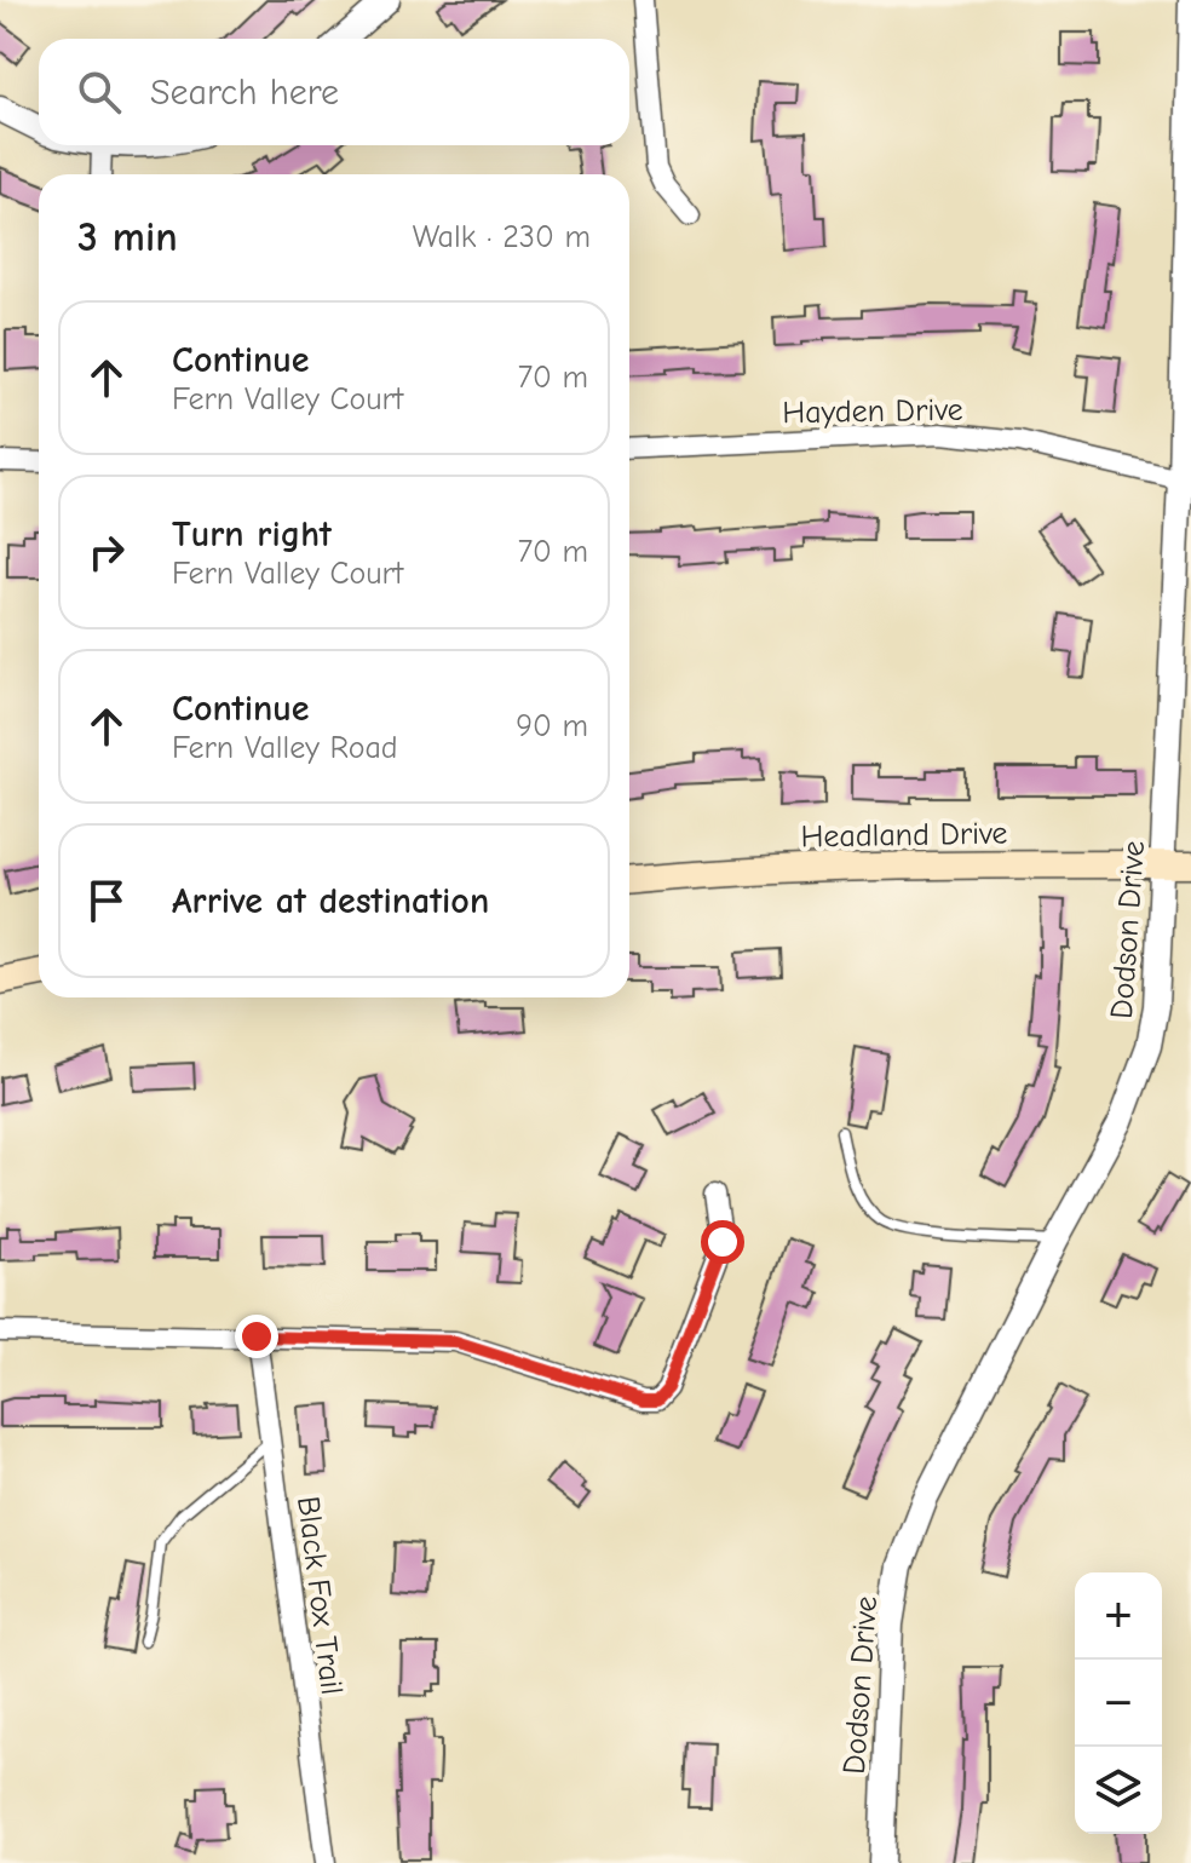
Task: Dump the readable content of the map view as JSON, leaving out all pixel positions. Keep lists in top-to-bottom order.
{
  "streets": {
    "main road": ["Headland Drive"],
    "street": ["Hayden Drive", "Dodson Drive", "Black Fox Trail"]
  },
  "crossings": [
    ["Hayden Drive", "Dodson Drive"],
    ["Headland Drive", "Dodson Drive"]
  ],
  "page": {
    "search": "Search here",
    "heading": ["3 min", "Walk · 230 m"],
    "list": [
      ["Continue", "Fern Valley Court", "70 m"],
      ["Turn right", "Fern Valley Court", "70 m"],
      ["Continue", "Fern Valley Road", "90 m"],
      "Arrive at destination"
    ],
    "map_buttons": ["+", "−"]
  }
}
